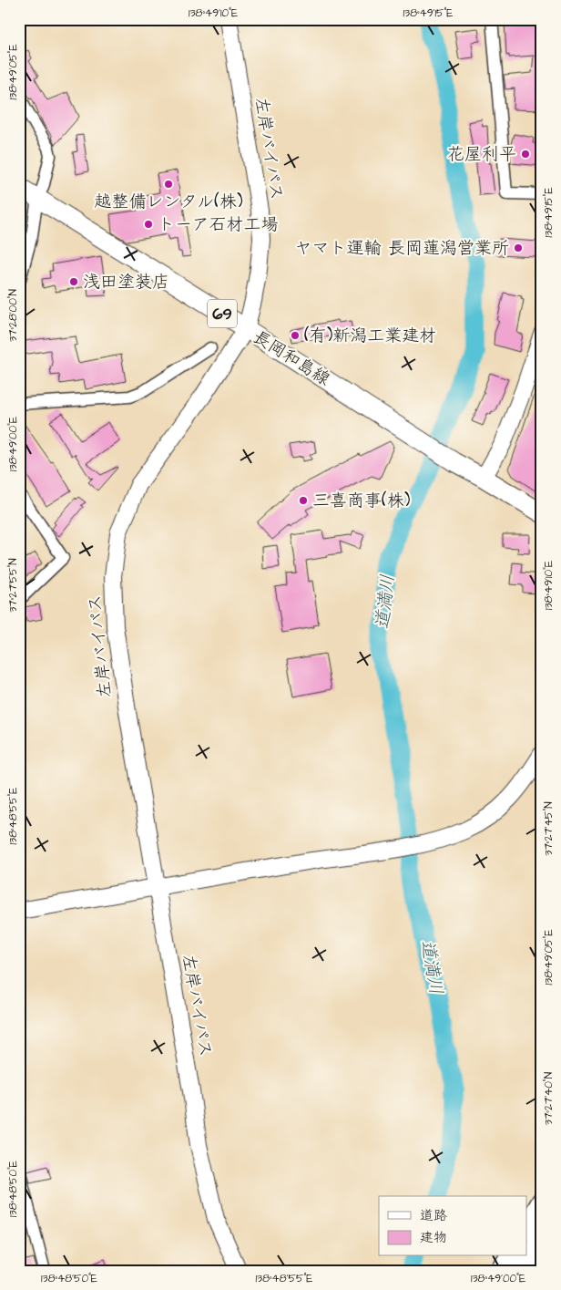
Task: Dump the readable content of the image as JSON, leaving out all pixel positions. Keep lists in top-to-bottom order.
{
  "streets": {
    "main road": ["69", "長岡和島線"],
    "street": ["左岸バイパス"]
  },
  "crossings": [
    ["左岸バイパス", "長岡和島線"]
  ],
  "water": ["道満川"],
  "places": [
    "花屋利平",
    "越整備レンタル(株)",
    "トーア石材工場",
    "ヤマト運輸 長岡蓮潟営業所",
    "浅田塗装店",
    "(有)新潟工業建材",
    "三喜商事(株)"
  ],
  "legend": ["道路", "建物"],
  "coordinates": [
    "138°49'10\"E",
    "138°49'15\"E",
    "138°49'05\"E",
    "37°28'00\"N",
    "138°49'00\"E",
    "37°27'55\"N",
    "138°48'55\"E",
    "37°27'45\"N",
    "37°27'40\"N",
    "138°48'50\"E"
  ]
}
